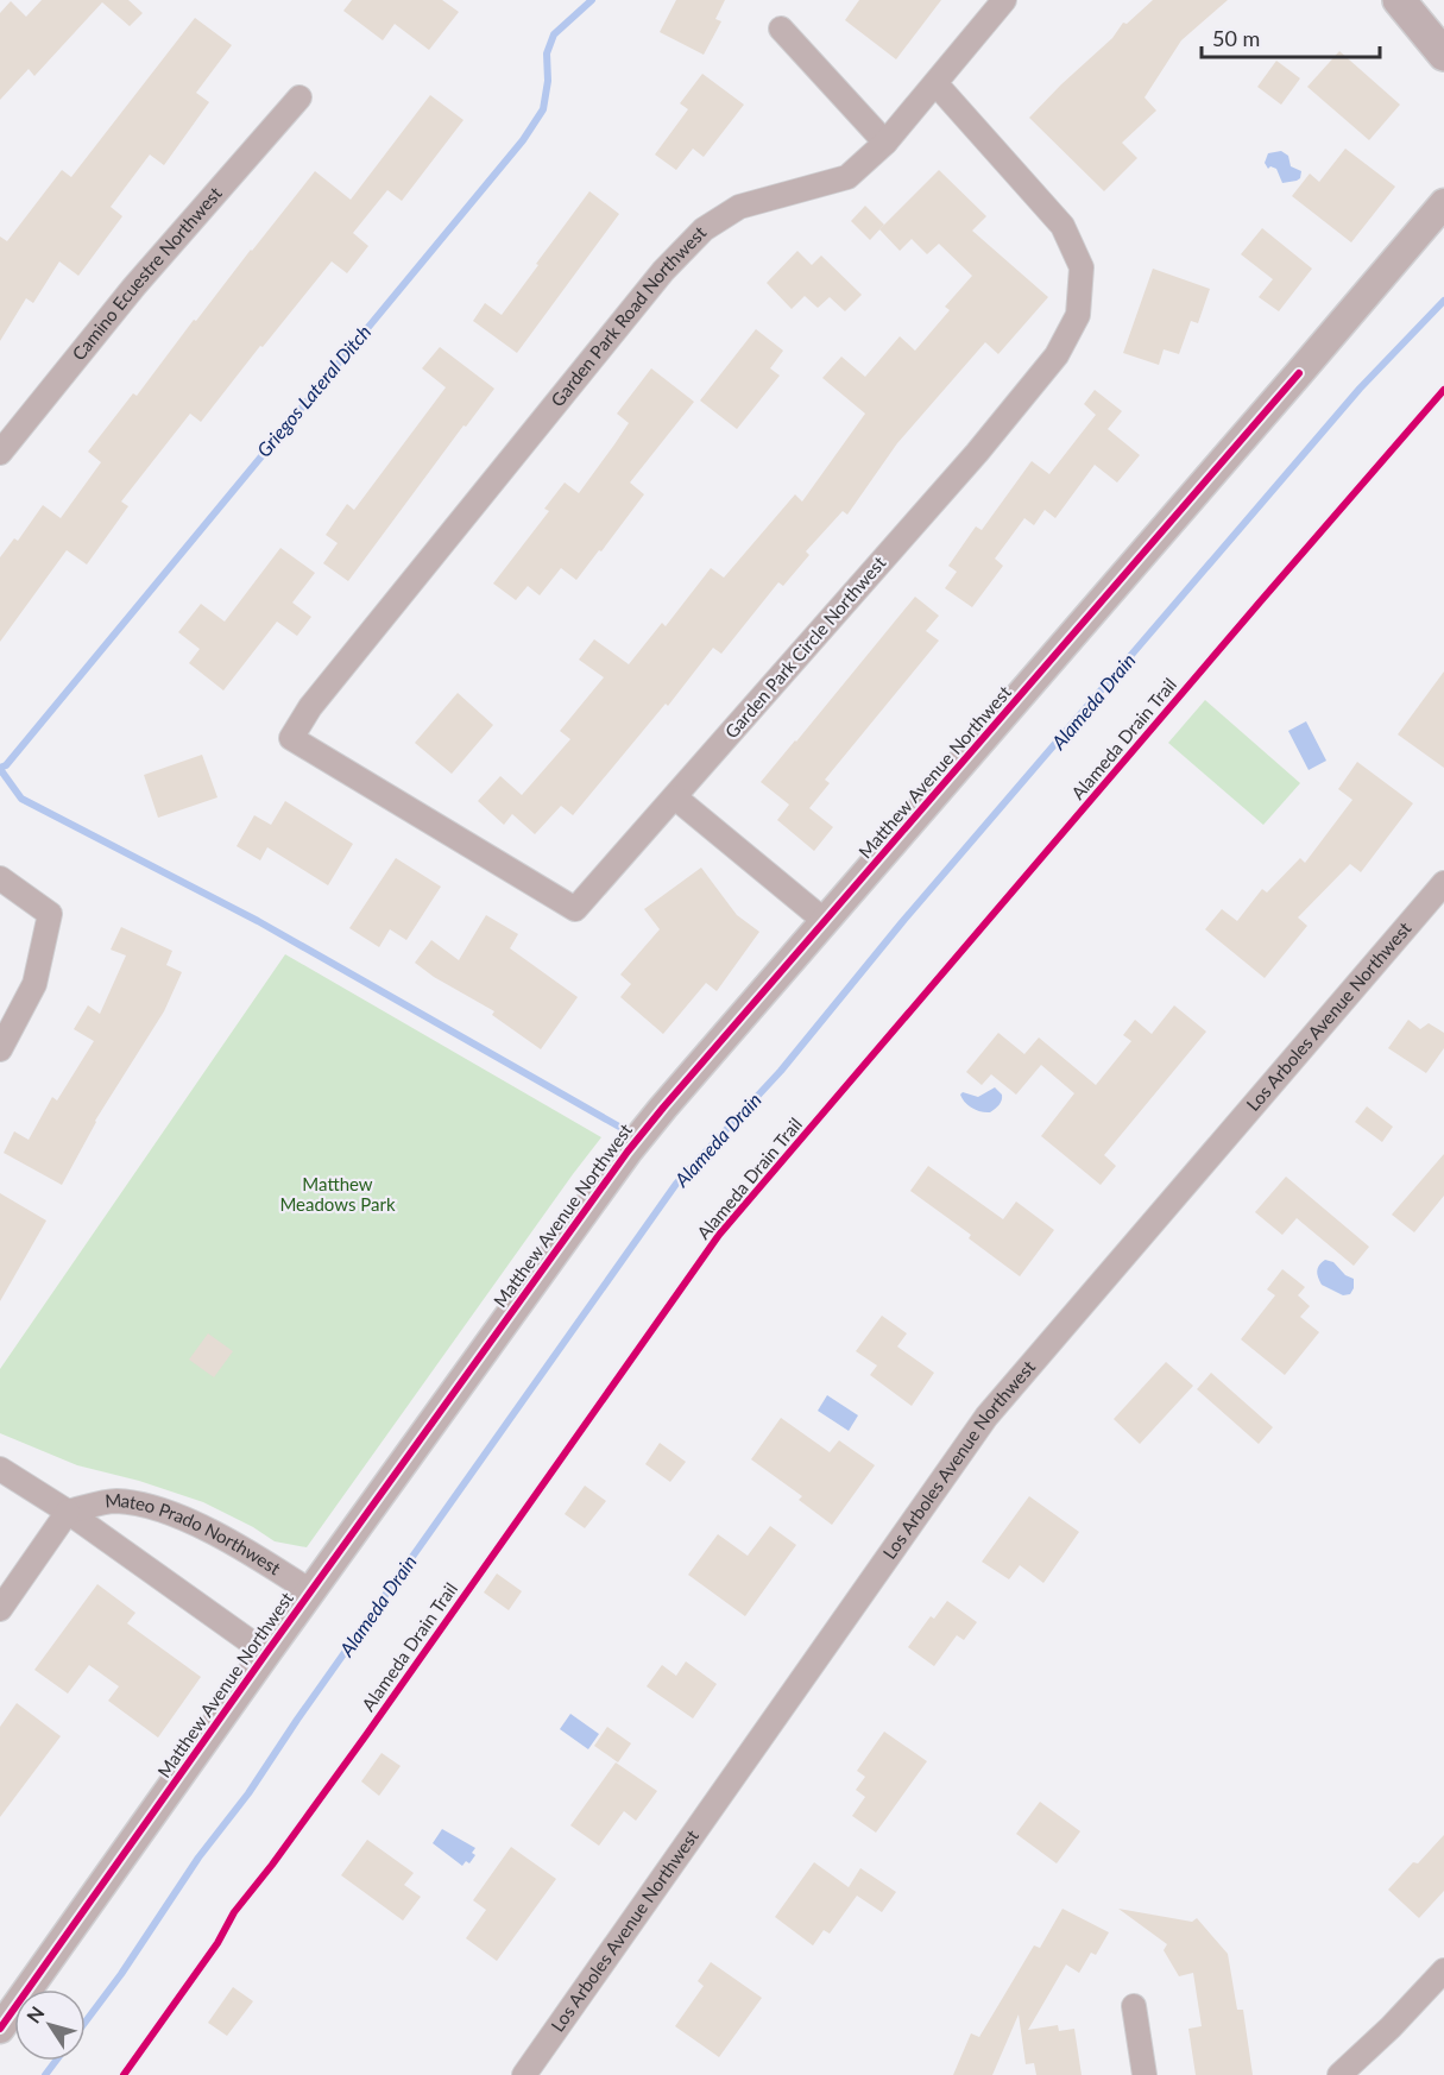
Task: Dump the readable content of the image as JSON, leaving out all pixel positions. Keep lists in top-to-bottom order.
{
  "streets": {
    "street": [
      "Camino Ecuestre Northwest",
      "Garden Park Road Northwest",
      "Garden Park Circle Northwest",
      "Matthew Avenue Northwest",
      "Los Arboles Avenue Northwest",
      "Mateo Prado Northwest"
    ],
    "cycle path": ["Alameda Drain Trail"]
  },
  "crossings": [
    ["Garden Park Road Northwest", "Garden Park Circle Northwest"],
    ["Matthew Avenue Northwest", "Mateo Prado Northwest"]
  ],
  "water": ["Griegos Lateral Ditch", "Alameda Drain"],
  "parks": ["Matthew Meadows Park"],
  "scale_bar": "50 m",
  "north": "top left"
}
